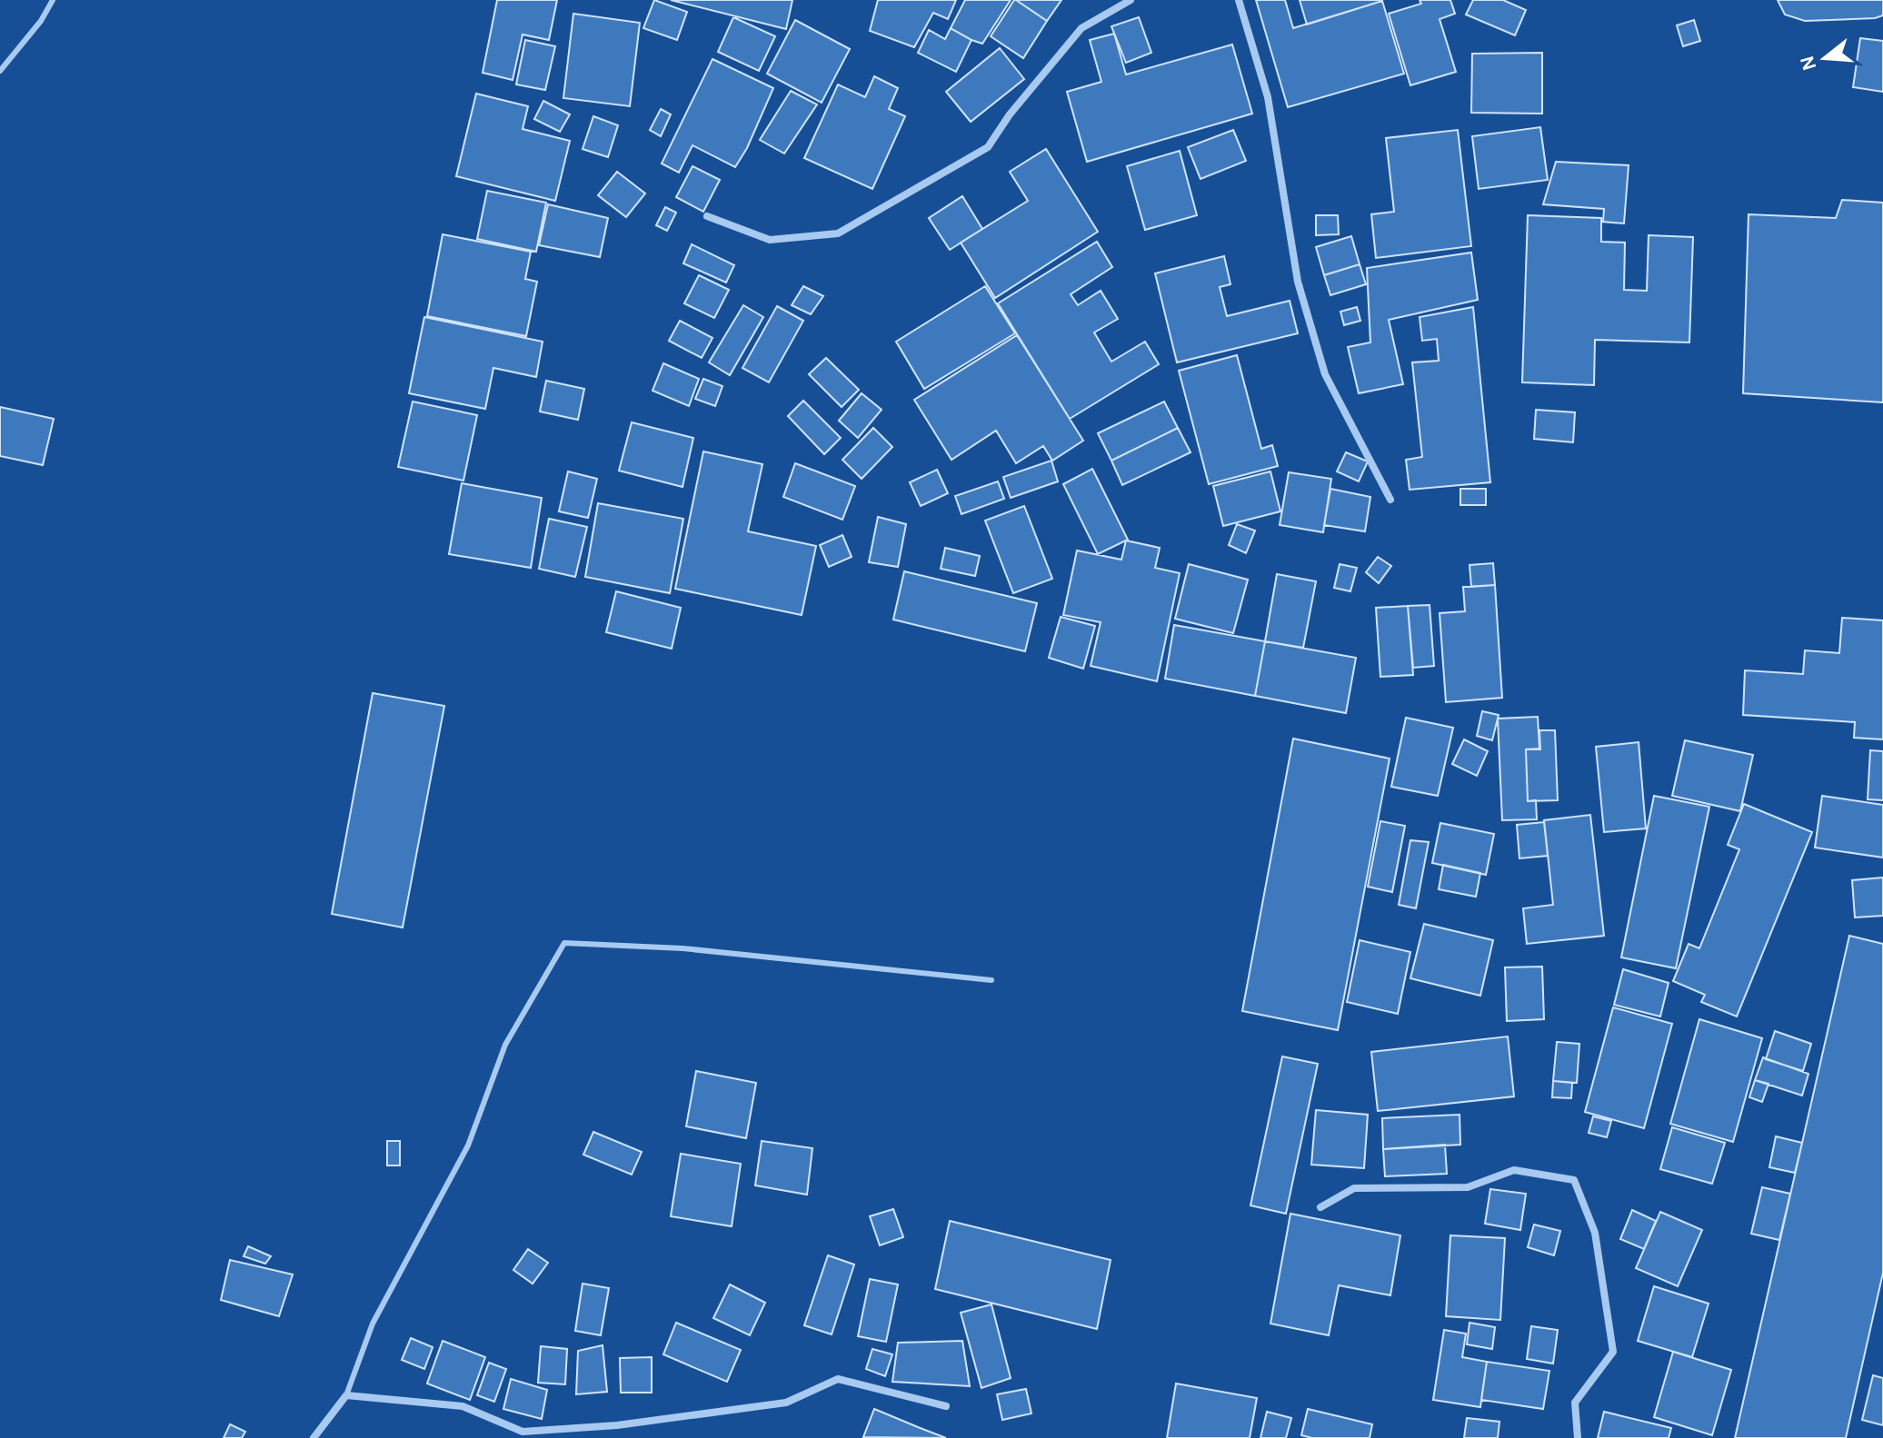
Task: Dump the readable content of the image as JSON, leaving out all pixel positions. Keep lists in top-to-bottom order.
{
  "north": "left"
}
